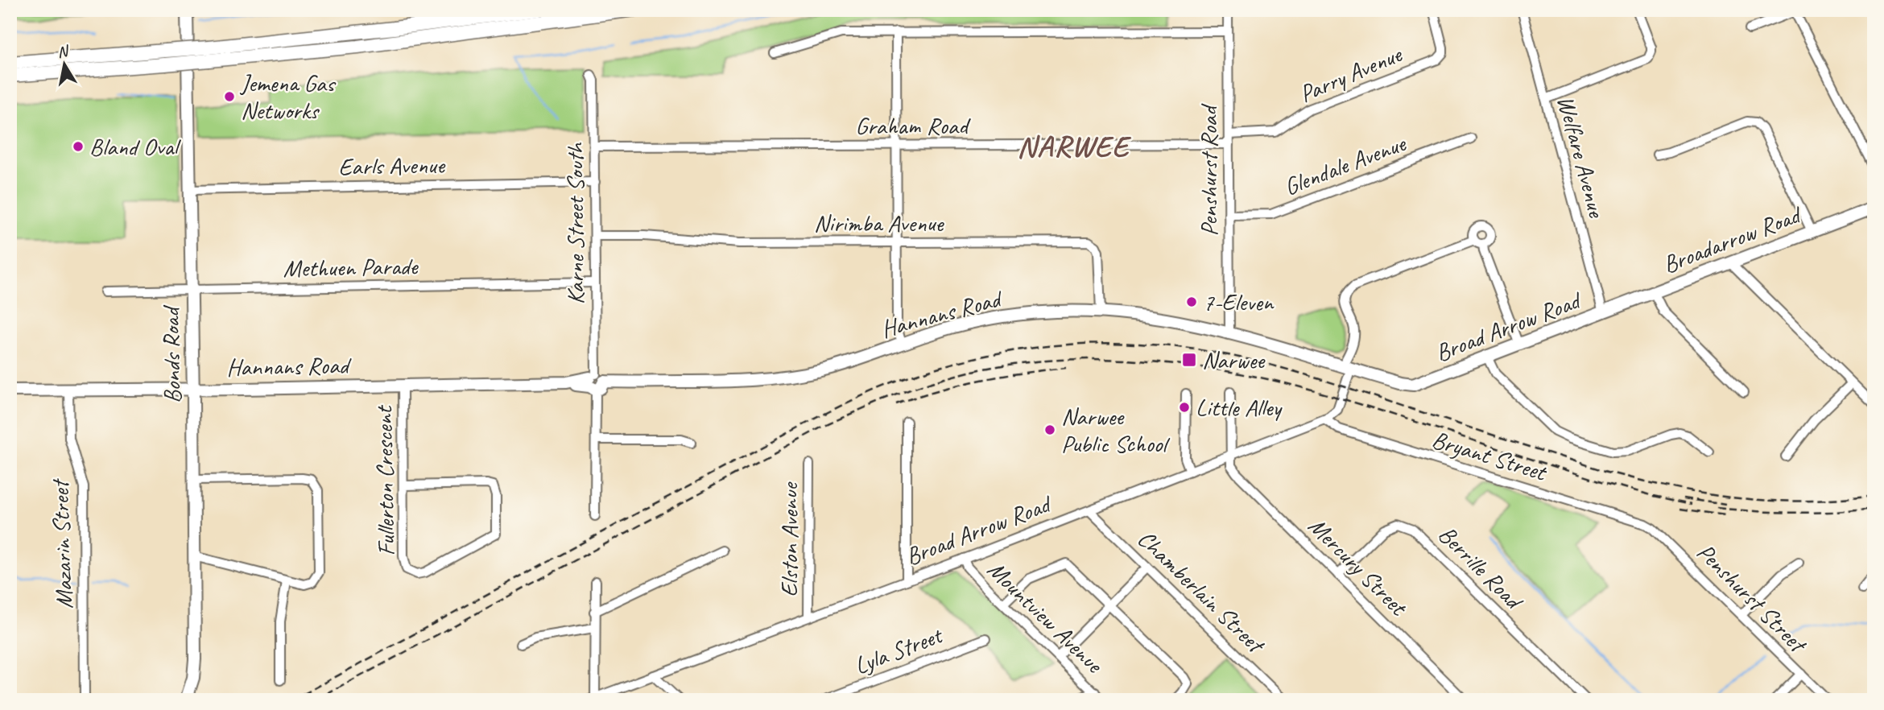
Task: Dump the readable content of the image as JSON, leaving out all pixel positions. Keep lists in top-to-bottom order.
{
  "streets": {
    "main road": [
      "Broadarrow Road",
      "Hannans Road",
      "Broad Arrow Road",
      "Bonds Road"
    ],
    "street": [
      "Parry Avenue",
      "Graham Road",
      "Welfare Avenue",
      "Glendale Avenue",
      "Earls Avenue",
      "Penshurst Road",
      "Nirimba Avenue",
      "Karne Street South",
      "Methuen Parade",
      "Bryant Street",
      "Fullerton Crescent",
      "Elston Avenue",
      "Mazarin Street",
      "Mercury Street",
      "Berrille Road",
      "Chamberlain Street",
      "Penshurst Street",
      "Mountview Avenue",
      "Lyla Street"
    ]
  },
  "crossings": [
    ["Parry Avenue", "Penshurst Road"],
    ["Graham Road", "Penshurst Road"],
    ["Graham Road", "Karne Street South"],
    ["Welfare Avenue", "Broadarrow Road"],
    ["Welfare Avenue", "Broad Arrow Road"],
    ["Glendale Avenue", "Penshurst Road"],
    ["Earls Avenue", "Karne Street South"],
    ["Earls Avenue", "Bonds Road"],
    ["Penshurst Road", "Hannans Road"],
    ["Nirimba Avenue", "Karne Street South"],
    ["Nirimba Avenue", "Hannans Road"],
    ["Karne Street South", "Methuen Parade"],
    ["Karne Street South", "Hannans Road"],
    ["Broadarrow Road", "Broad Arrow Road"],
    ["Methuen Parade", "Bonds Road"],
    ["Hannans Road", "Broad Arrow Road"],
    ["Hannans Road", "Bonds Road"],
    ["Hannans Road", "Fullerton Crescent"],
    ["Hannans Road", "Mazarin Street"],
    ["Broad Arrow Road", "Bryant Street"],
    ["Broad Arrow Road", "Elston Avenue"],
    ["Broad Arrow Road", "Mercury Street"],
    ["Broad Arrow Road", "Chamberlain Street"],
    ["Broad Arrow Road", "Mountview Avenue"],
    ["Bryant Street", "Penshurst Street"],
    ["Mercury Street", "Berrille Road"]
  ],
  "districts": ["NARWEE"],
  "places": {
    "other": [
      "Jemena Gas Networks",
      "Bland Oval",
      "7-Eleven",
      "Little Alley",
      "Narwee Public School"
    ],
    "transit": ["Narwee"]
  },
  "north": "top"
}
